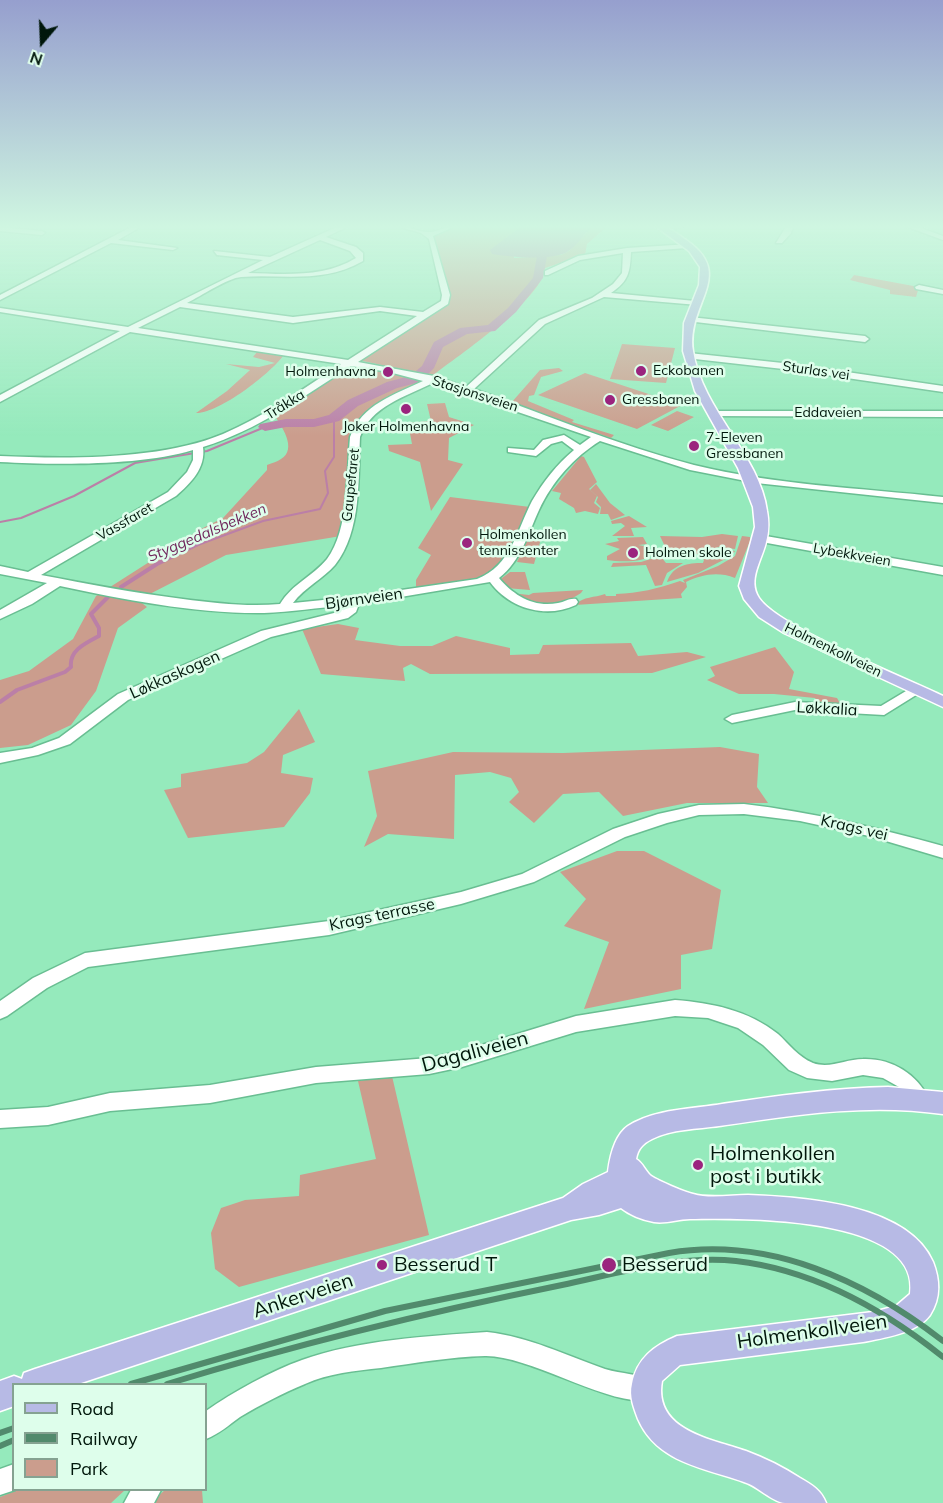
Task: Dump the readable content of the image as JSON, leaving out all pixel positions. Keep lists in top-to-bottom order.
{
  "streets": {
    "main road": ["Holmenkollveien", "Ankerveien"],
    "street": [
      "Sturlas vei",
      "Stasjonsveien",
      "Tråkka",
      "Eddaveien",
      "Gaupefaret",
      "Vassfaret",
      "Lybekkveien",
      "Bjørnveien",
      "Løkkaskogen",
      "Løkkalia",
      "Krags vei",
      "Krags terrasse",
      "Dagaliveien"
    ]
  },
  "crossings": [
    ["Sturlas vei", "Holmenkollveien"],
    ["Stasjonsveien", "Tråkka"],
    ["Stasjonsveien", "Gaupefaret"],
    ["Stasjonsveien", "Holmenkollveien"],
    ["Tråkka", "Vassfaret"],
    ["Eddaveien", "Holmenkollveien"],
    ["Gaupefaret", "Bjørnveien"],
    ["Vassfaret", "Bjørnveien"],
    ["Lybekkveien", "Holmenkollveien"],
    ["Bjørnveien", "Løkkaskogen"],
    ["Holmenkollveien", "Løkkalia"],
    ["Holmenkollveien", "Ankerveien"],
    ["Krags vei", "Krags terrasse"]
  ],
  "water": ["Styggedalsbekken"],
  "places": [
    "Eckobanen",
    "Holmenhavna",
    "Gressbanen",
    "Joker Holmenhavna",
    "7-Eleven Gressbanen",
    "Holmenkollen tennissenter",
    "Holmen skole",
    "Holmenkollen post i butikk",
    "Besserud T",
    "Besserud"
  ],
  "legend": ["Road", "Railway", "Park"],
  "north": "bottom"
}
